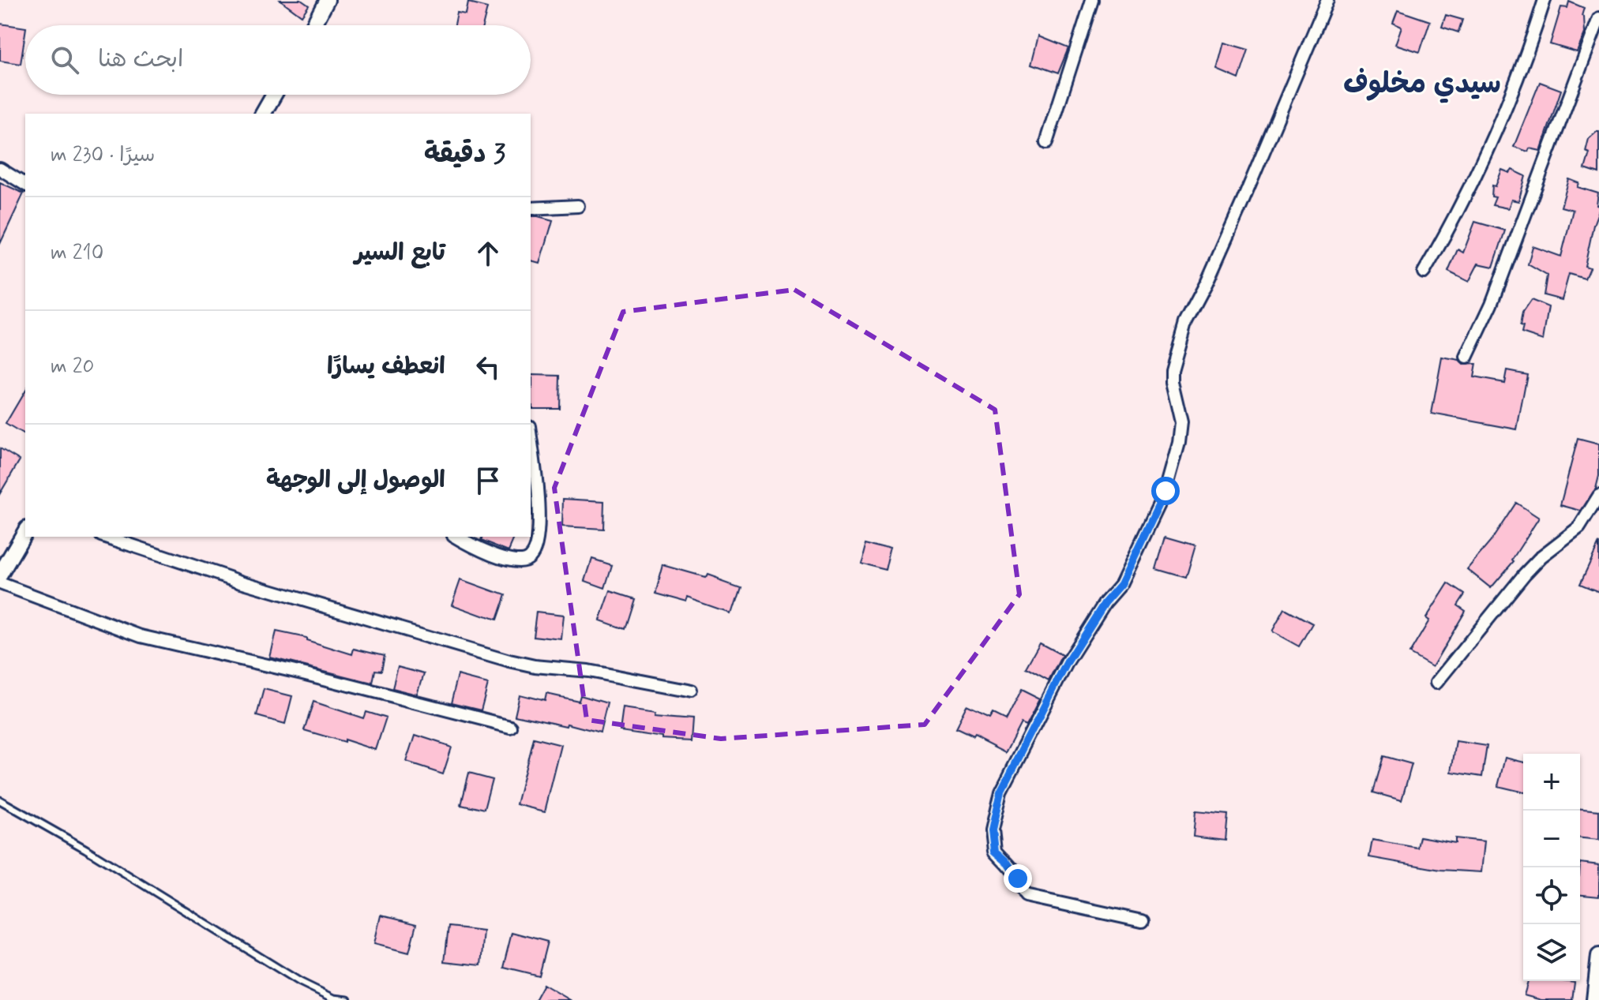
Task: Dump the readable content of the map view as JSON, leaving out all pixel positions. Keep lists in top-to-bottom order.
{
  "districts": ["سيدي مخلوف"],
  "page": {
    "search": "ابحث هنا",
    "heading": ["3 دقيقة", "سيرًا · 230 m"],
    "list": [
      ["تابع السير", "210 m"],
      ["انعطف يسارًا", "20 m"],
      "الوصول إلى الوجهة"
    ],
    "map_buttons": ["+", "−"]
  }
}
